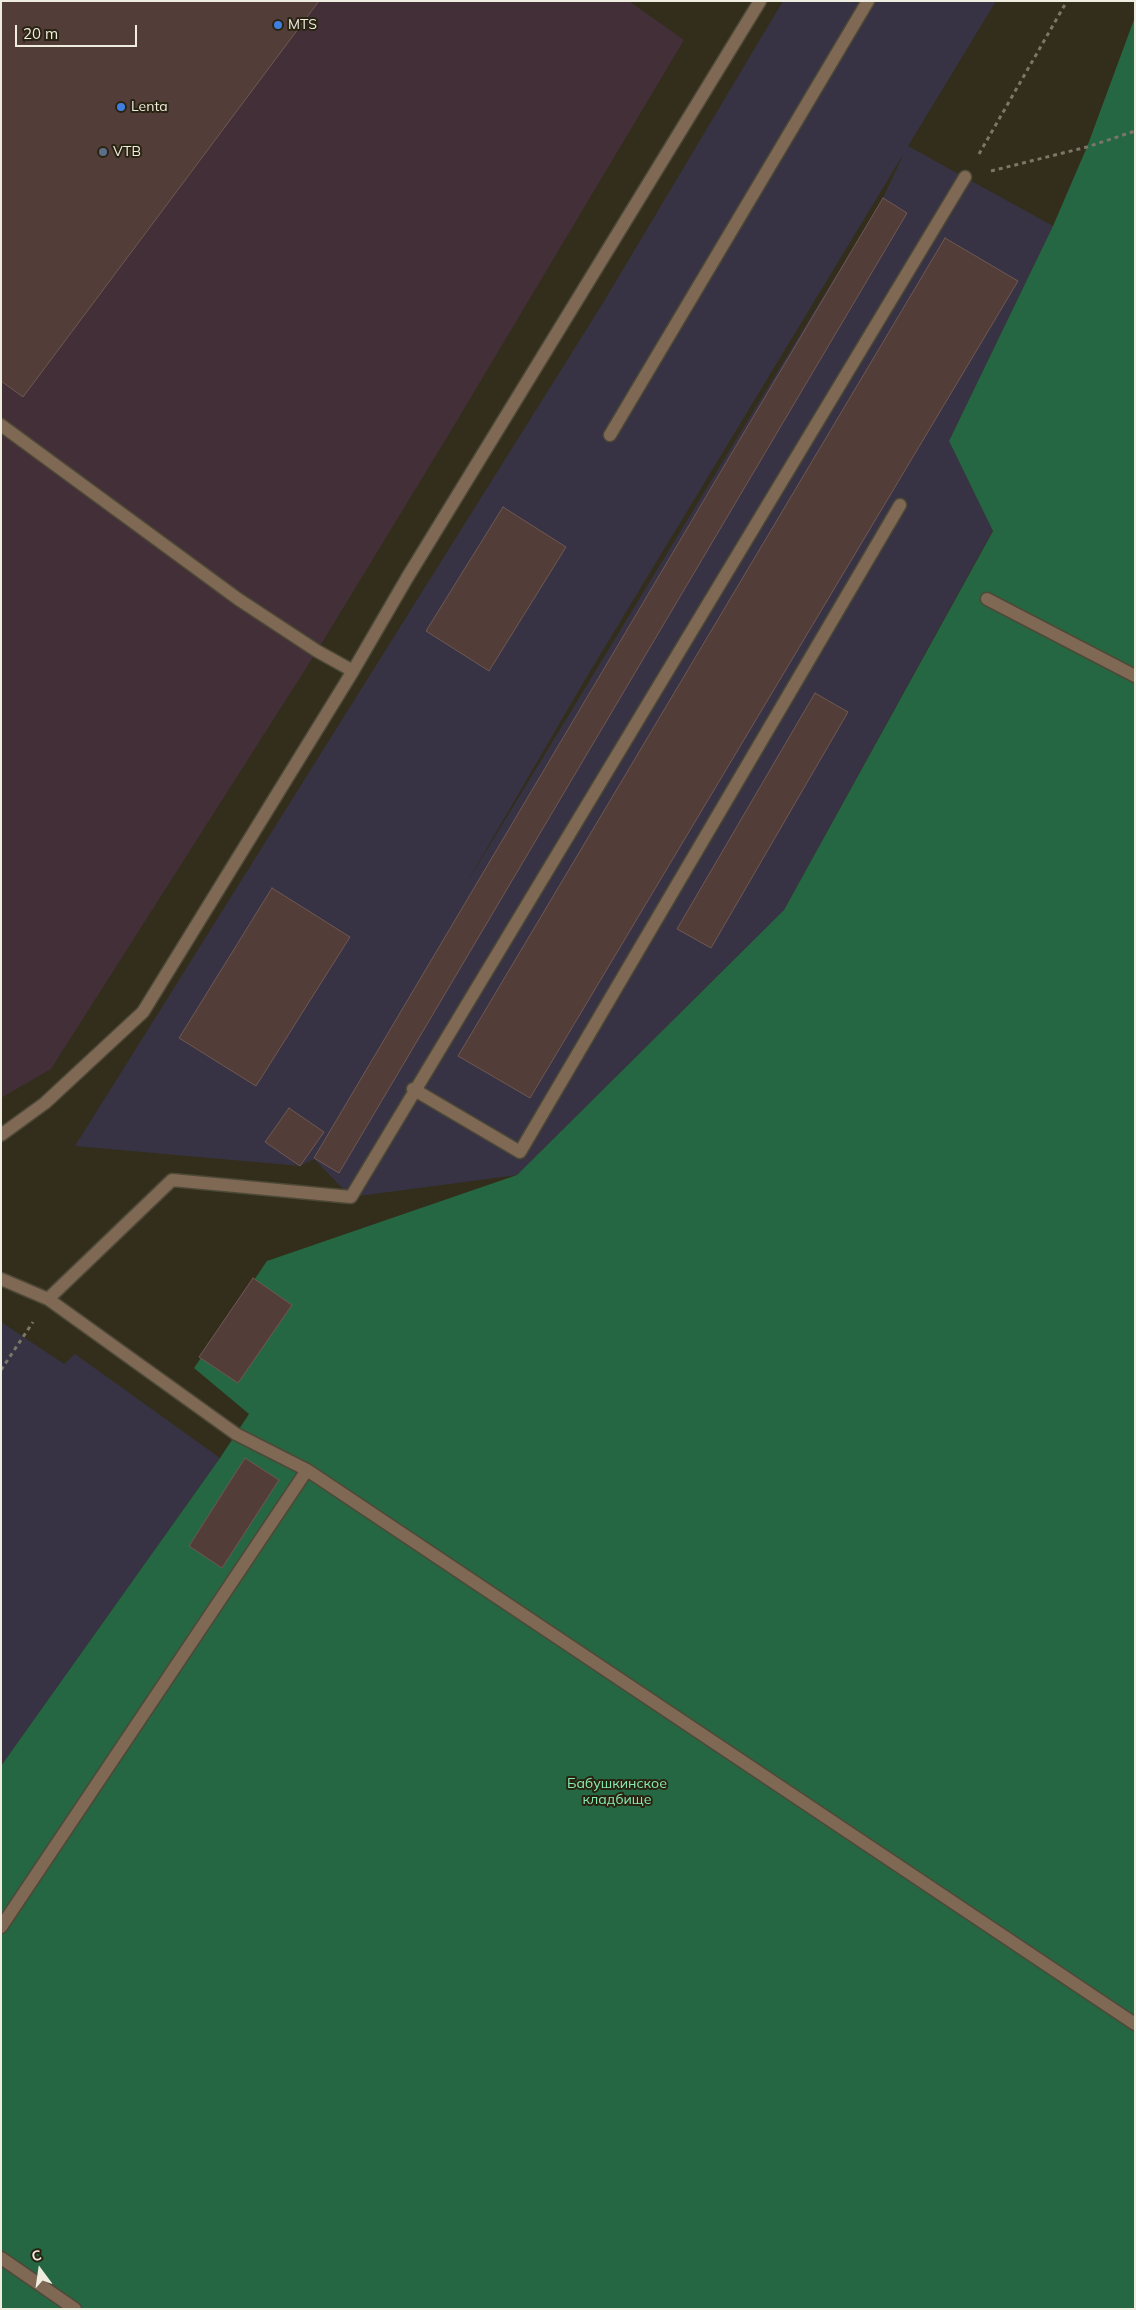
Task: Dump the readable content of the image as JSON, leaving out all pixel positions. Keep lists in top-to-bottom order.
{
  "parks": ["Бабушкинское кладбище"],
  "places": ["MTS", "Lenta", "VTB"],
  "scale_bar": "20 m",
  "north": "top"
}
